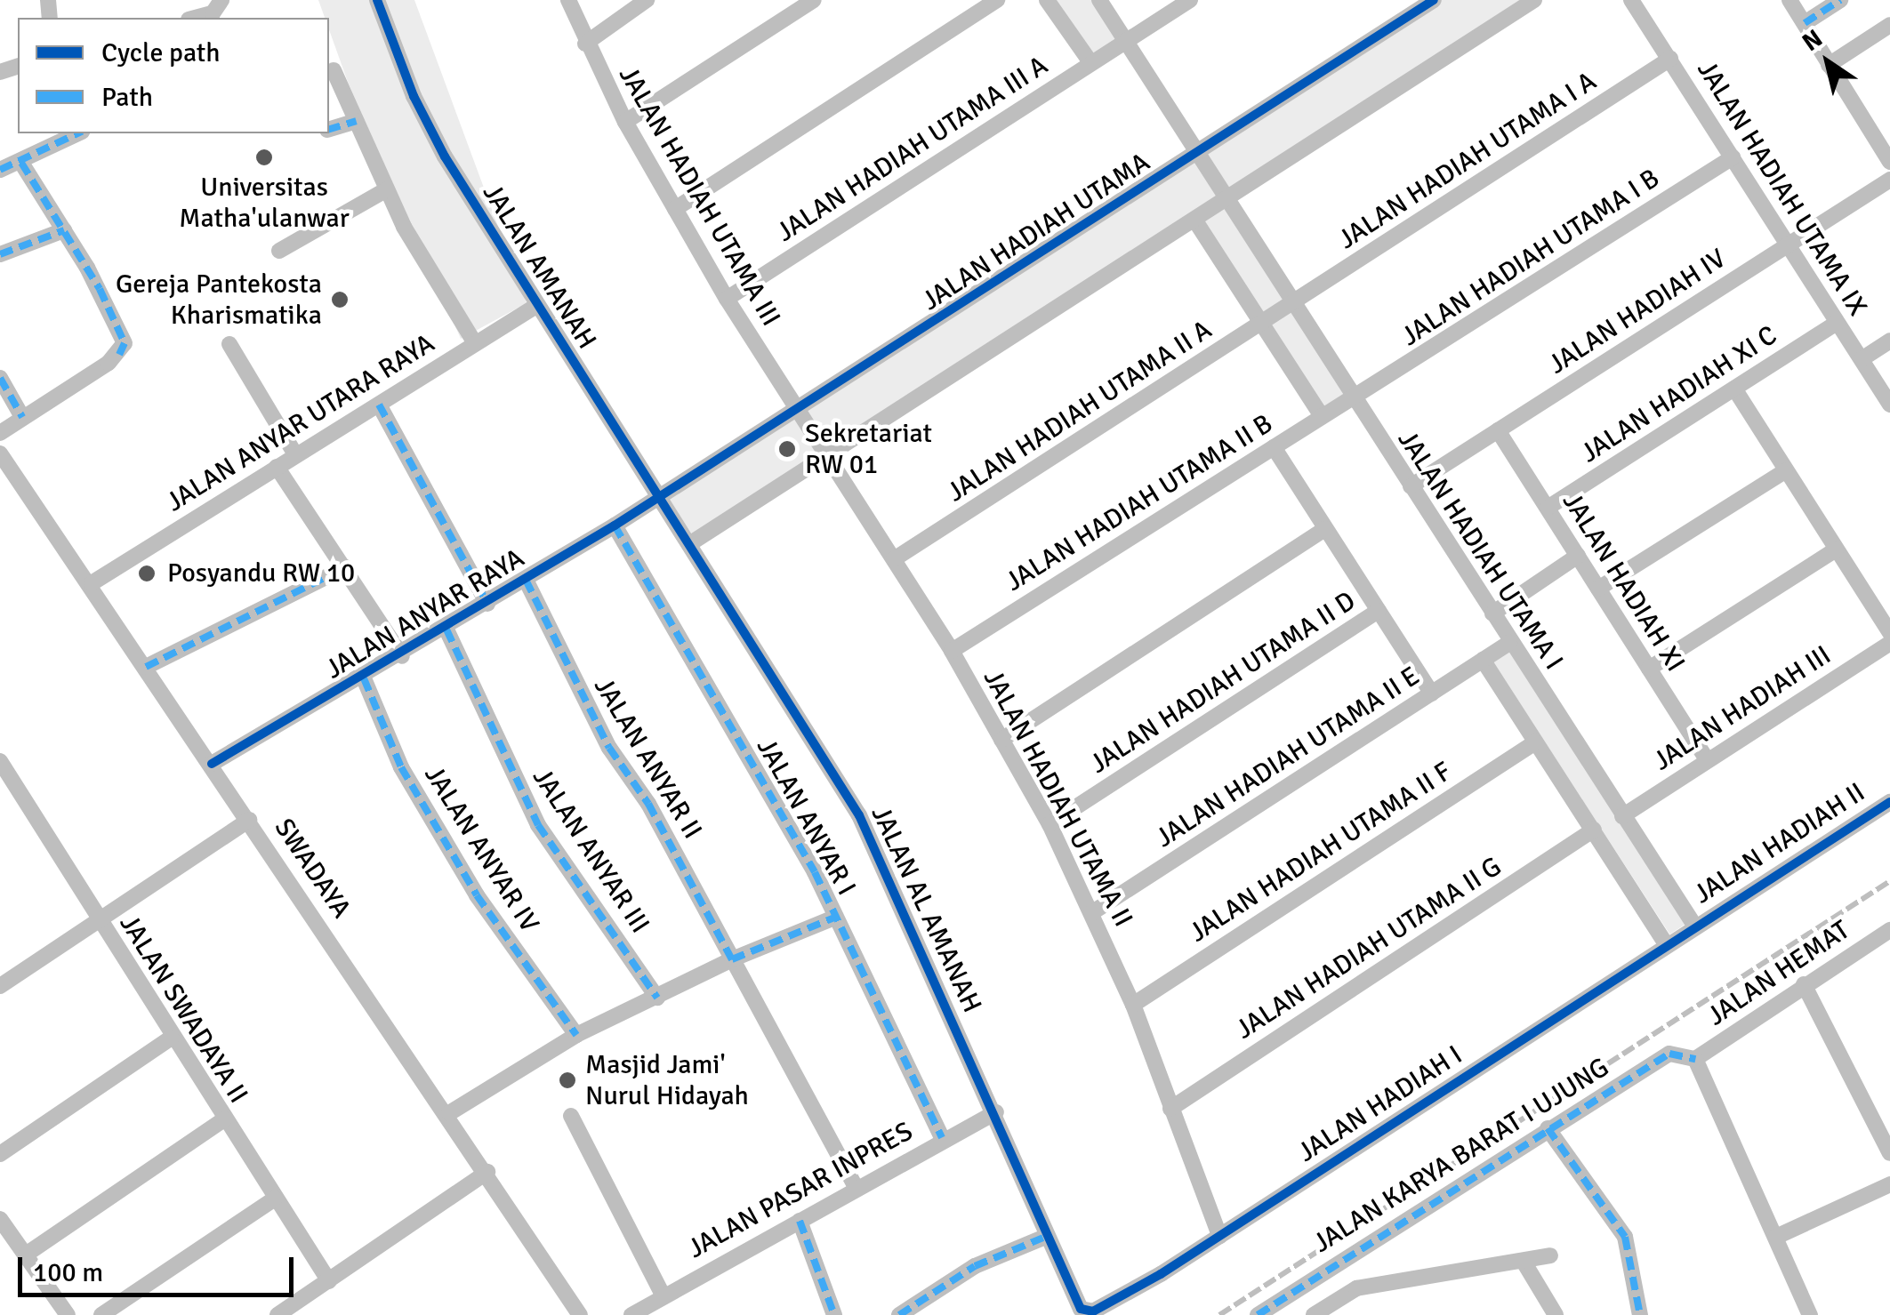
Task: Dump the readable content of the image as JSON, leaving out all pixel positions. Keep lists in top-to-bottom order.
{
  "streets": {
    "street": [
      "JALAN HADIAH UTAMA III A",
      "JALAN HADIAH UTAMA I A",
      "JALAN HADIAH UTAMA IX",
      "JALAN HADIAH UTAMA III",
      "JALAN HADIAH UTAMA",
      "JALAN HADIAH UTAMA I B",
      "JALAN AMANAH",
      "JALAN HADIAH IV",
      "JALAN HADIAH XI C",
      "JALAN HADIAH UTAMA II A",
      "JALAN ANYAR UTARA RAYA",
      "JALAN HADIAH UTAMA II B",
      "JALAN HADIAH UTAMA I",
      "JALAN HADIAH XI",
      "JALAN ANYAR RAYA",
      "JALAN HADIAH UTAMA II D",
      "JALAN HADIAH III",
      "JALAN HADIAH UTAMA II E",
      "JALAN ANYAR II",
      "JALAN HADIAH UTAMA II",
      "JALAN ANYAR I",
      "JALAN HADIAH II",
      "JALAN ANYAR IV",
      "JALAN ANYAR III",
      "JALAN HADIAH UTAMA II F",
      "SWADAYA",
      "JALAN AL AMANAH",
      "JALAN HADIAH UTAMA II G",
      "JALAN HEMAT",
      "JALAN SWADAYA II",
      "JALAN HADIAH I",
      "JALAN KARYA BARAT I UJUNG",
      "JALAN PASAR INPRES"
    ]
  },
  "crossings": [
    ["JALAN HADIAH UTAMA III A", "JALAN HADIAH UTAMA III"],
    ["JALAN HADIAH UTAMA III A", "JALAN HADIAH UTAMA I"],
    ["JALAN HADIAH UTAMA I A", "JALAN HADIAH UTAMA IX"],
    ["JALAN HADIAH UTAMA I A", "JALAN HADIAH UTAMA II A"],
    ["JALAN HADIAH UTAMA I A", "JALAN HADIAH UTAMA I"],
    ["JALAN HADIAH UTAMA IX", "JALAN HADIAH UTAMA I B"],
    ["JALAN HADIAH UTAMA IX", "JALAN HADIAH IV"],
    ["JALAN HADIAH UTAMA IX", "JALAN HADIAH XI C"],
    ["JALAN HADIAH UTAMA III", "JALAN HADIAH UTAMA"],
    ["JALAN HADIAH UTAMA III", "JALAN HADIAH UTAMA II"],
    ["JALAN HADIAH UTAMA", "JALAN AMANAH"],
    ["JALAN HADIAH UTAMA", "JALAN HADIAH UTAMA I"],
    ["JALAN HADIAH UTAMA", "JALAN ANYAR RAYA"],
    ["JALAN HADIAH UTAMA", "JALAN HADIAH UTAMA II"],
    ["JALAN HADIAH UTAMA I B", "JALAN HADIAH UTAMA II B"],
    ["JALAN HADIAH UTAMA I B", "JALAN HADIAH UTAMA I"],
    ["JALAN AMANAH", "JALAN ANYAR UTARA RAYA"],
    ["JALAN AMANAH", "JALAN ANYAR RAYA"],
    ["JALAN AMANAH", "JALAN AL AMANAH"],
    ["JALAN HADIAH IV", "JALAN HADIAH UTAMA I"],
    ["JALAN HADIAH IV", "JALAN HADIAH XI"],
    ["JALAN HADIAH XI C", "JALAN HADIAH XI"],
    ["JALAN HADIAH UTAMA II A", "JALAN HADIAH UTAMA I"],
    ["JALAN HADIAH UTAMA II A", "JALAN HADIAH UTAMA II"],
    ["JALAN ANYAR UTARA RAYA", "SWADAYA"],
    ["JALAN HADIAH UTAMA II B", "JALAN HADIAH UTAMA I"],
    ["JALAN HADIAH UTAMA II B", "JALAN HADIAH UTAMA II"],
    ["JALAN HADIAH UTAMA I", "JALAN HADIAH III"],
    ["JALAN HADIAH UTAMA I", "JALAN HADIAH UTAMA II E"],
    ["JALAN HADIAH UTAMA I", "JALAN HADIAH II"],
    ["JALAN HADIAH UTAMA I", "JALAN HADIAH I"],
    ["JALAN HADIAH XI", "JALAN HADIAH III"],
    ["JALAN ANYAR RAYA", "JALAN ANYAR II"],
    ["JALAN ANYAR RAYA", "JALAN ANYAR I"],
    ["JALAN ANYAR RAYA", "JALAN ANYAR IV"],
    ["JALAN ANYAR RAYA", "JALAN ANYAR III"],
    ["JALAN ANYAR RAYA", "SWADAYA"],
    ["JALAN HADIAH UTAMA II D", "JALAN HADIAH UTAMA II"],
    ["JALAN HADIAH UTAMA II E", "JALAN HADIAH UTAMA II"],
    ["JALAN ANYAR II", "JALAN PASAR INPRES"],
    ["JALAN HADIAH UTAMA II", "JALAN HADIAH UTAMA II F"],
    ["JALAN HADIAH UTAMA II", "JALAN HADIAH UTAMA II G"],
    ["JALAN HADIAH UTAMA II", "JALAN HADIAH I"],
    ["JALAN ANYAR I", "JALAN PASAR INPRES"],
    ["JALAN HADIAH II", "JALAN HADIAH I"],
    ["JALAN AL AMANAH", "JALAN HADIAH I"],
    ["JALAN AL AMANAH", "JALAN PASAR INPRES"],
    ["JALAN HEMAT", "JALAN KARYA BARAT I UJUNG"]
  ],
  "places": [
    "Universitas Matha'ulanwar",
    "Gereja Pantekosta Kharismatika",
    "Sekretariat RW 01",
    "Posyandu RW 10",
    "Masjid Jami' Nurul Hidayah"
  ],
  "legend": ["Cycle path", "Path"],
  "scale_bar": "100 m",
  "north": "top left"
}
